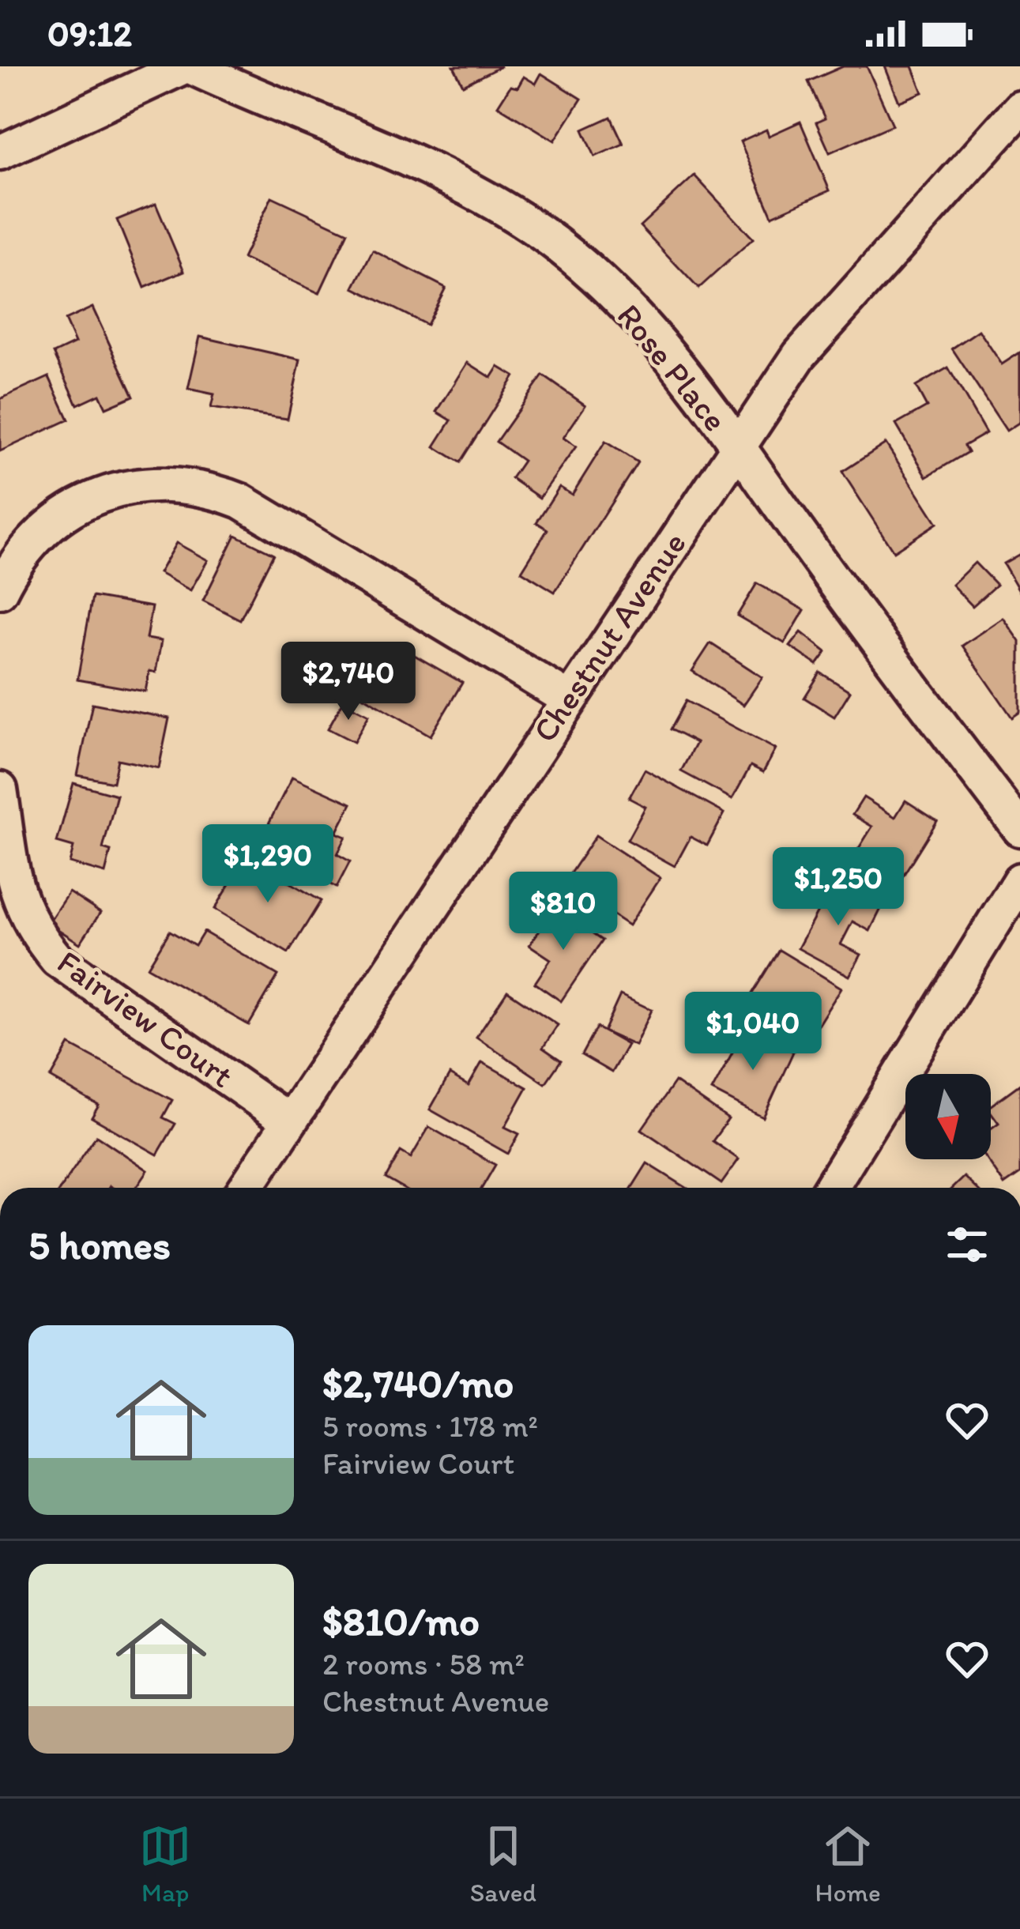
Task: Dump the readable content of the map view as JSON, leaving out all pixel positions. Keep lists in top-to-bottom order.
{
  "streets": {
    "street": ["Rose Place", "Chestnut Avenue", "Fairview Court"]
  },
  "crossings": [
    ["Rose Place", "Chestnut Avenue"],
    ["Chestnut Avenue", "Fairview Court"]
  ],
  "north": "bottom",
  "page": {
    "status": "09:12",
    "price": [
      "$2,740",
      "$1,290",
      "$1,250",
      "$810",
      "$1,040"
    ],
    "heading": "5 homes",
    "list": [
      {
        "name": "$2,740/mo",
        "note": "5 rooms · 178 m² · Fairview Court"
      },
      {
        "name": "$810/mo",
        "note": "2 rooms · 58 m² · Chestnut Avenue"
      }
    ],
    "tabs": ["Map", "Saved", "Home"]
  }
}
